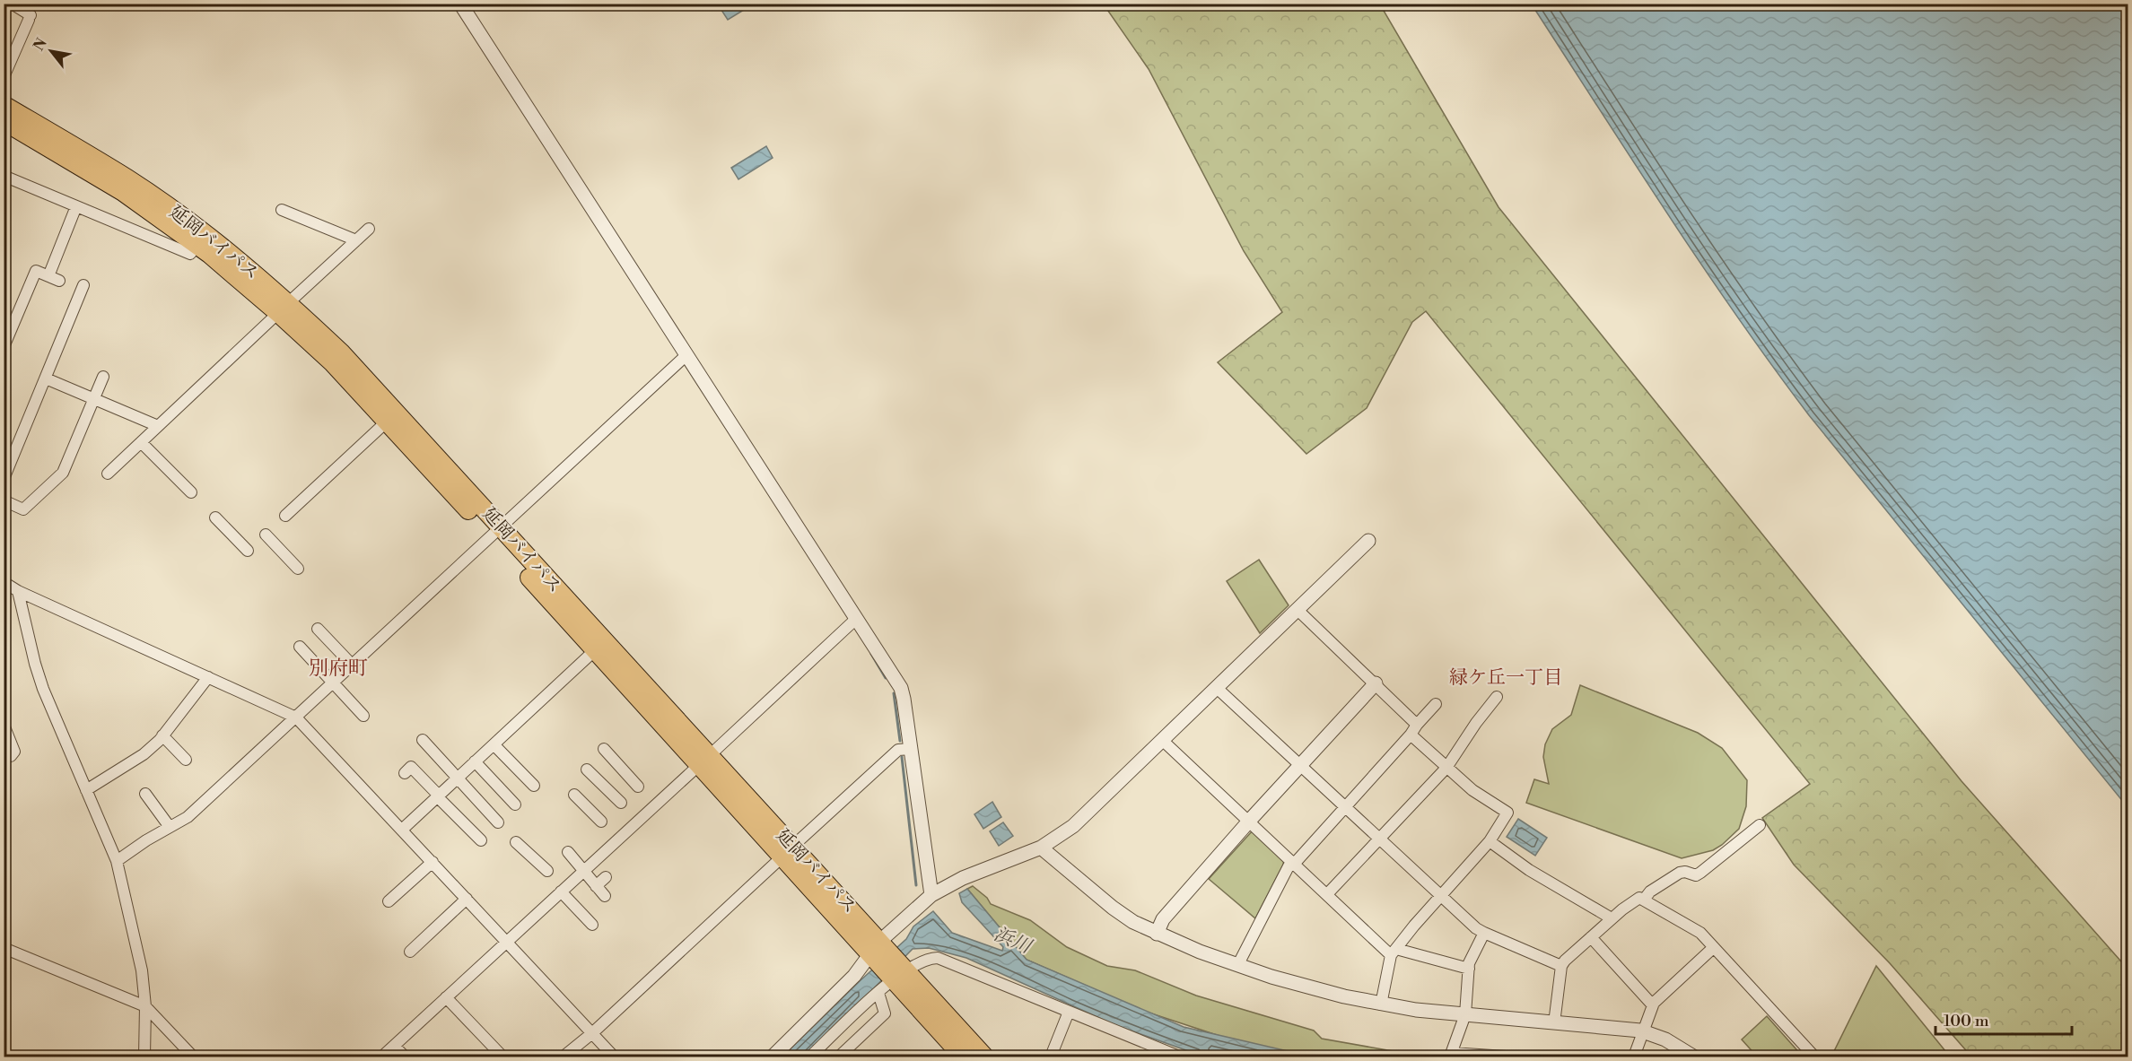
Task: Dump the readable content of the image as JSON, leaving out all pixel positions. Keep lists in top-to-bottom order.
{
  "streets": {
    "highway": ["延岡バイパス"]
  },
  "districts": ["別府町", "緑ケ丘一丁目"],
  "water": ["浜川"],
  "scale_bar": "100 m",
  "north": "top left"
}
